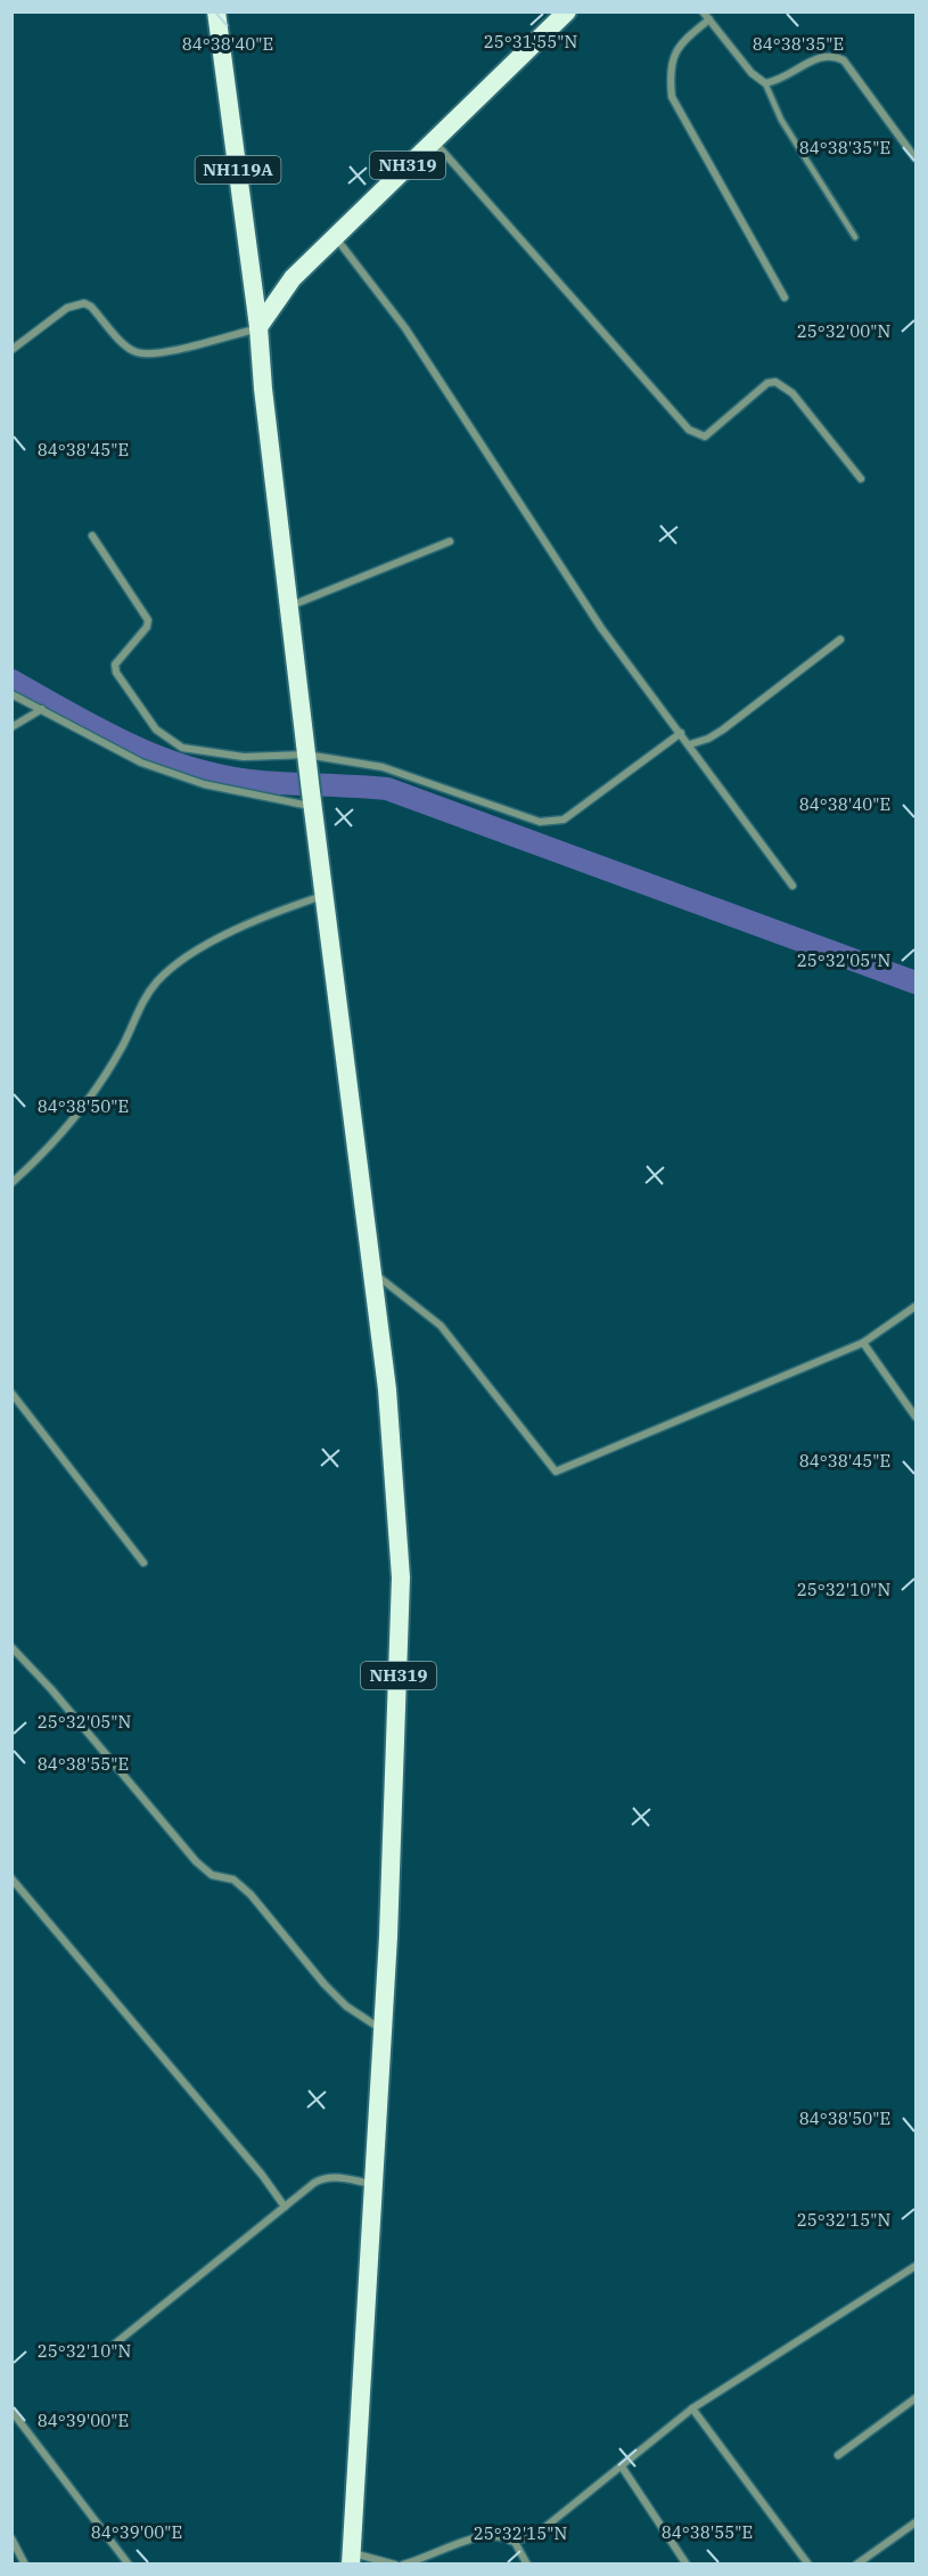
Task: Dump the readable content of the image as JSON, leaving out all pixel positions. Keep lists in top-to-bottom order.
{
  "streets": {
    "highway": ["NH319", "NH119A"]
  },
  "crossings": [
    ["NH319", "NH119A"]
  ],
  "coordinates": [
    "25°31'55\"N",
    "84°38'40\"E",
    "84°38'35\"E",
    "25°32'00\"N",
    "84°38'45\"E",
    "25°32'05\"N",
    "84°38'50\"E",
    "25°32'10\"N",
    "84°38'55\"E",
    "25°32'15\"N",
    "84°39'00\"E"
  ]
}
